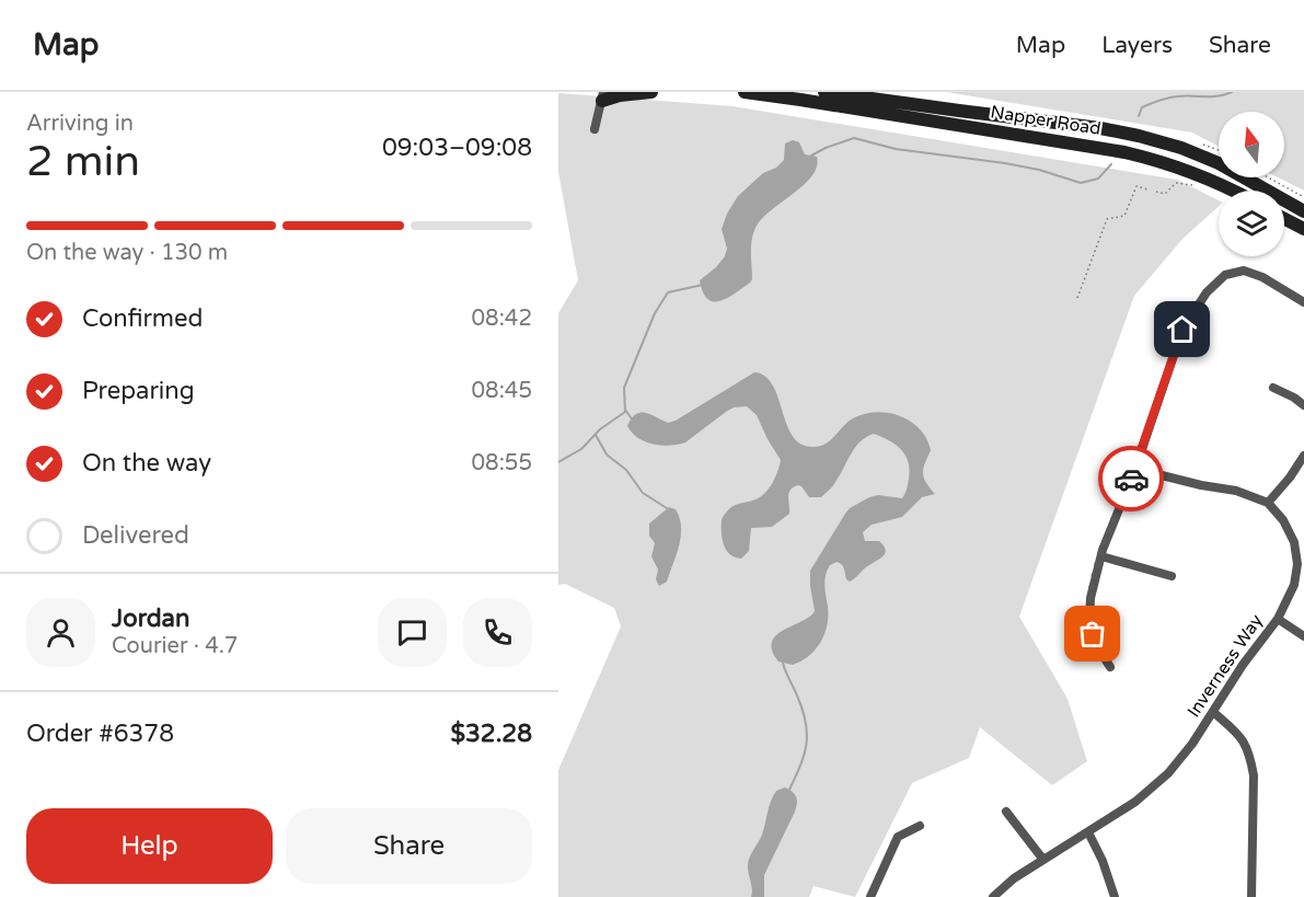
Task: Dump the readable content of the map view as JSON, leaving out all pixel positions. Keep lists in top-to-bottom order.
{
  "streets": {
    "main road": ["Napper Road"],
    "street": ["Inverness Way"]
  },
  "north": "top",
  "page": {
    "header": "Map",
    "nav": ["Map", "Layers", "Share"],
    "heading": ["2 min", "Arriving in", "09:03–09:08"],
    "panel": [
      "Jordan",
      "Courier · 4.7",
      "Order #6378",
      "$32.28"
    ],
    "bar": "On the way · 130 m",
    "list": [
      ["Confirmed", "08:42"],
      ["Preparing", "08:45"],
      ["On the way", "08:55"],
      "Delivered"
    ],
    "buttons": ["Help", "Share"]
  }
}
